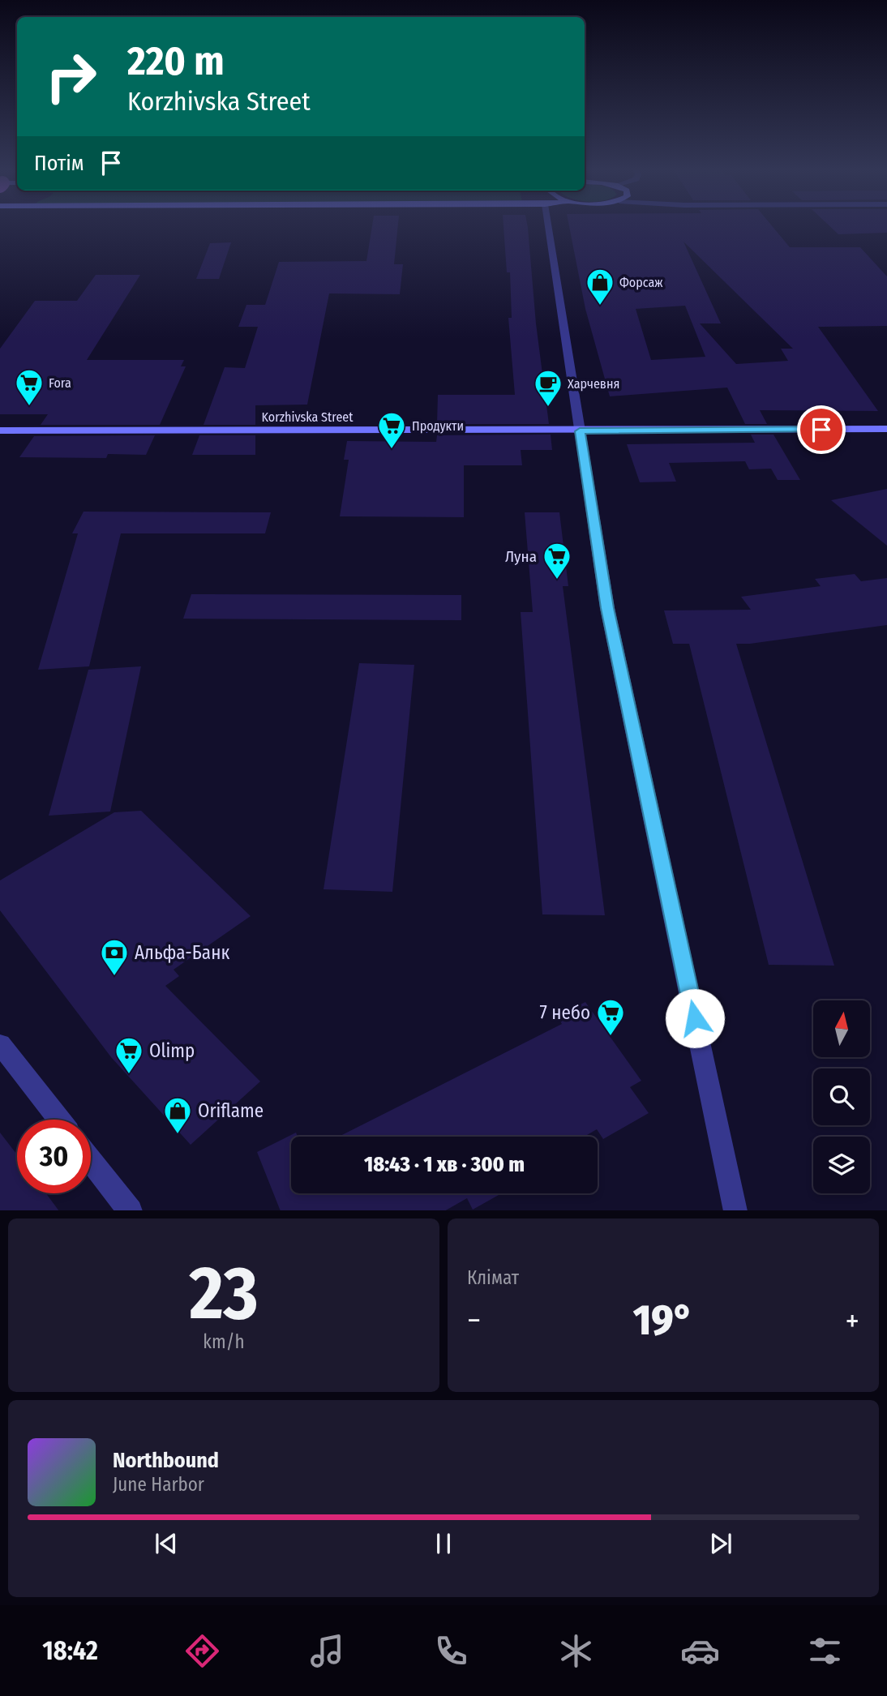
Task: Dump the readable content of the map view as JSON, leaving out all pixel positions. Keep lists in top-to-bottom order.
{
  "streets": {
    "main road": ["Korzhivska Street"]
  },
  "places": {
    "shop": ["Форсаж", "Oriflame"],
    "supermarket": [
      "Fora",
      "Продукти",
      "Луна",
      "7 небо",
      "Olimp"
    ],
    "cafe": ["Харчевня"],
    "bank": ["Альфа-Банк"]
  },
  "north": "top",
  "page": {
    "turn": ["220 m", "Korzhivska Street"],
    "then": "Потім",
    "limit": "30",
    "trip": "18:43 · 1 хв · 300 m",
    "tile": [
      ["23", "km/h"],
      "Клімат"
    ],
    "heat": ["−", "19°", "+"],
    "song": ["Northbound", "June Harbor"],
    "tabs": "18:42"
  }
}
